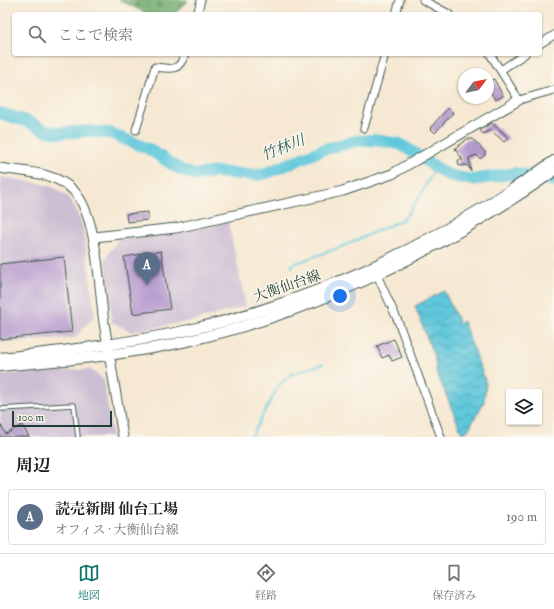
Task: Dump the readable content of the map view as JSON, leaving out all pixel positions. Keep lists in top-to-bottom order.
{
  "streets": {
    "main road": ["大衡仙台線"]
  },
  "water": ["竹林川"],
  "scale_bar": "100 m",
  "north": "top right",
  "page": {
    "search": "ここで検索",
    "pins": "A",
    "scale": "100 m",
    "heading": "周辺",
    "list": [
      {
        "mark": "A",
        "name": "読売新聞 仙台工場",
        "note": "オフィス · 大衡仙台線",
        "value": "190 m"
      }
    ],
    "nav": ["地図", "経路", "保存済み"]
  }
}
